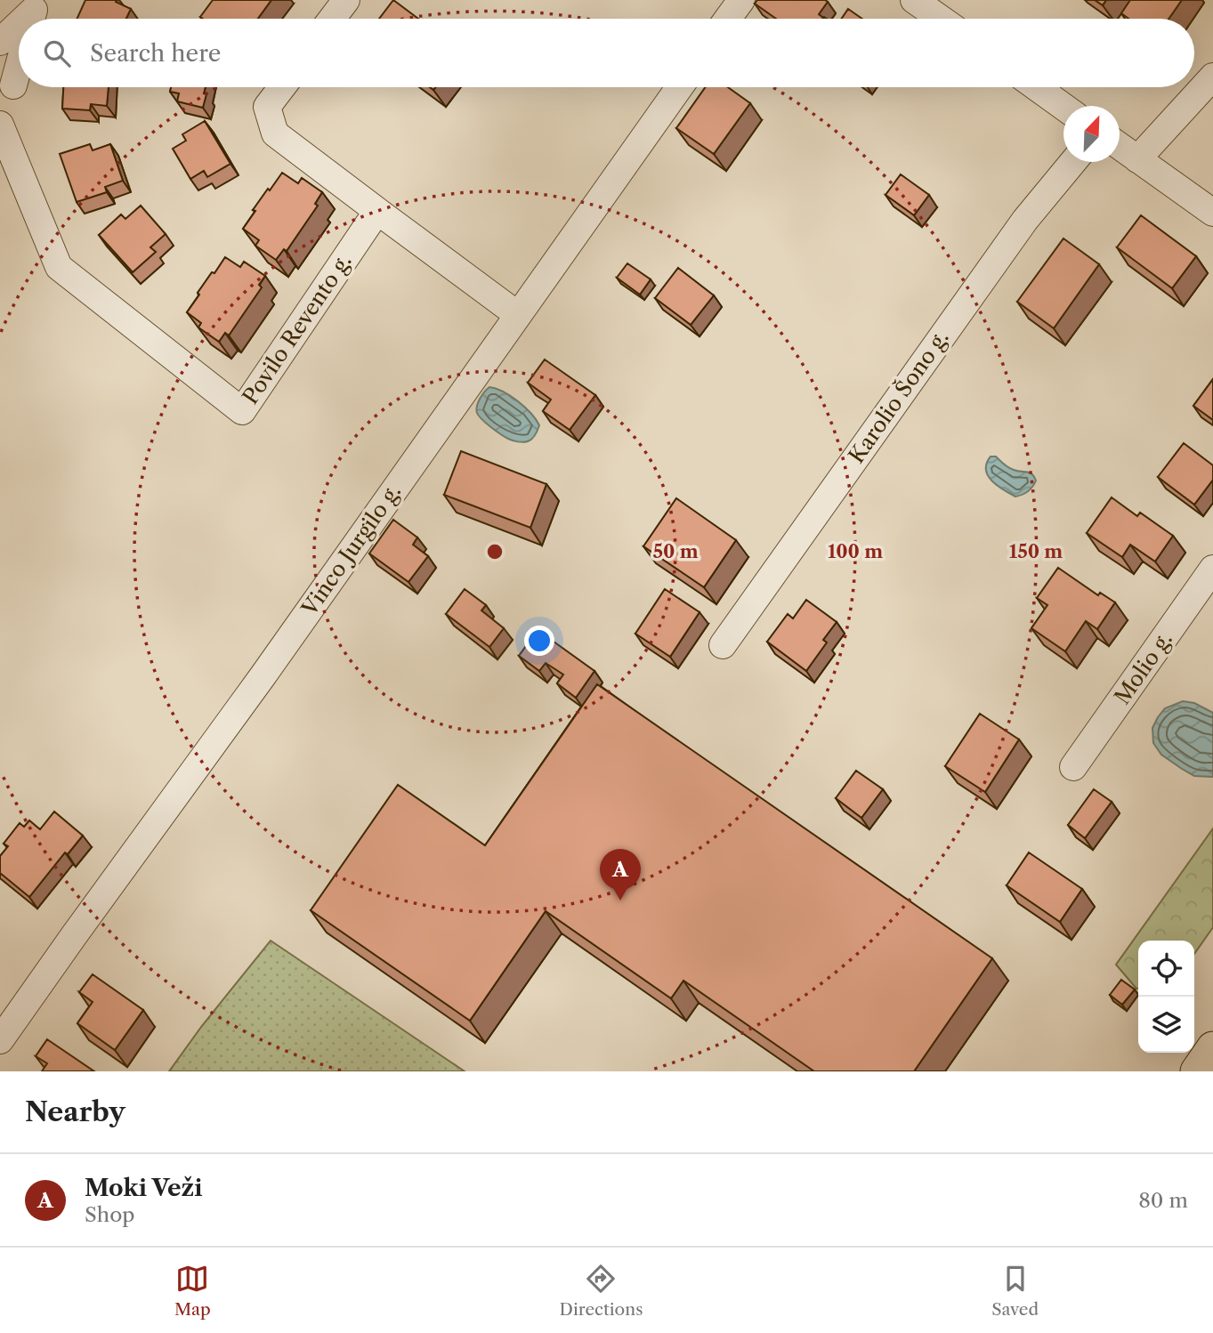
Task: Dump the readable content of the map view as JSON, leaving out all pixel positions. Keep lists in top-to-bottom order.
{
  "streets": {
    "street": [
      "Povilo Revento g.",
      "Karolio Šono g.",
      "Vinco Jurgilo g.",
      "Molio g."
    ]
  },
  "north": "top right",
  "page": {
    "search": "Search here",
    "pins": "A",
    "heading": "Nearby",
    "list": [
      {
        "mark": "A",
        "name": "Moki Veži",
        "note": "Shop",
        "value": "80 m"
      }
    ],
    "nav": ["Map", "Directions", "Saved"]
  },
  "rings": ["50 m", "100 m", "150 m"]
}
